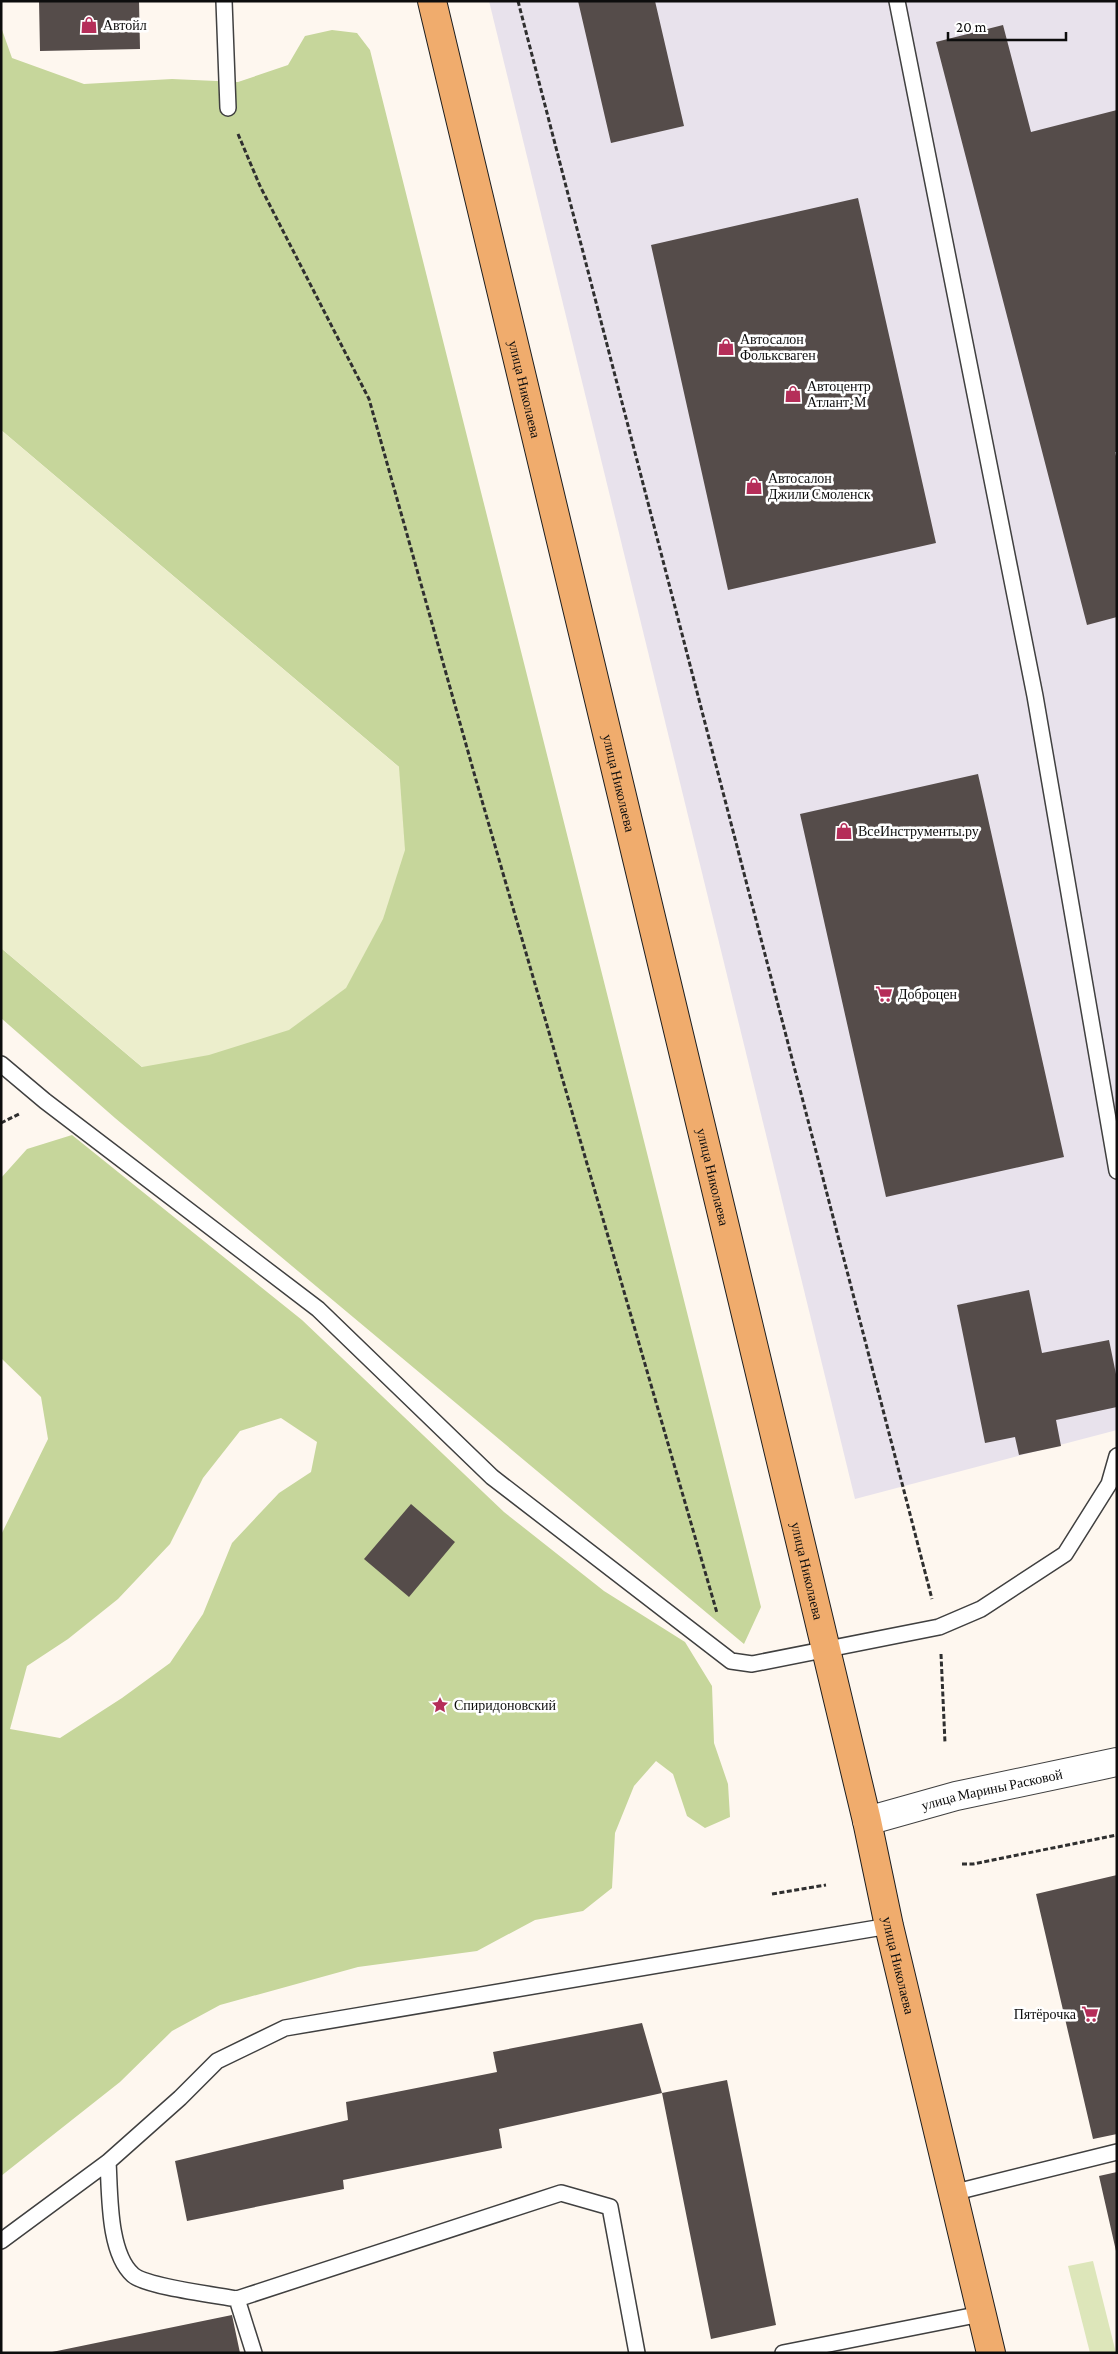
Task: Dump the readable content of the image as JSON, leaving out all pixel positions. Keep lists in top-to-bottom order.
{
  "streets": {
    "main road": ["улица Николаева"],
    "street": ["улица Марины Расковой"]
  },
  "crossings": [
    ["улица Николаева", "улица Марины Расковой"]
  ],
  "places": {
    "shop": [
      "Автойл",
      "Автосалон Фольксваген",
      "Автоцентр Атлант-М",
      "Автосалон Джили Смоленск",
      "ВсеИнструменты.ру"
    ],
    "supermarket": ["Доброцен", "Пятёрочка"],
    "place": ["Спиридоновский"]
  },
  "scale_bar": "20 m"
}
